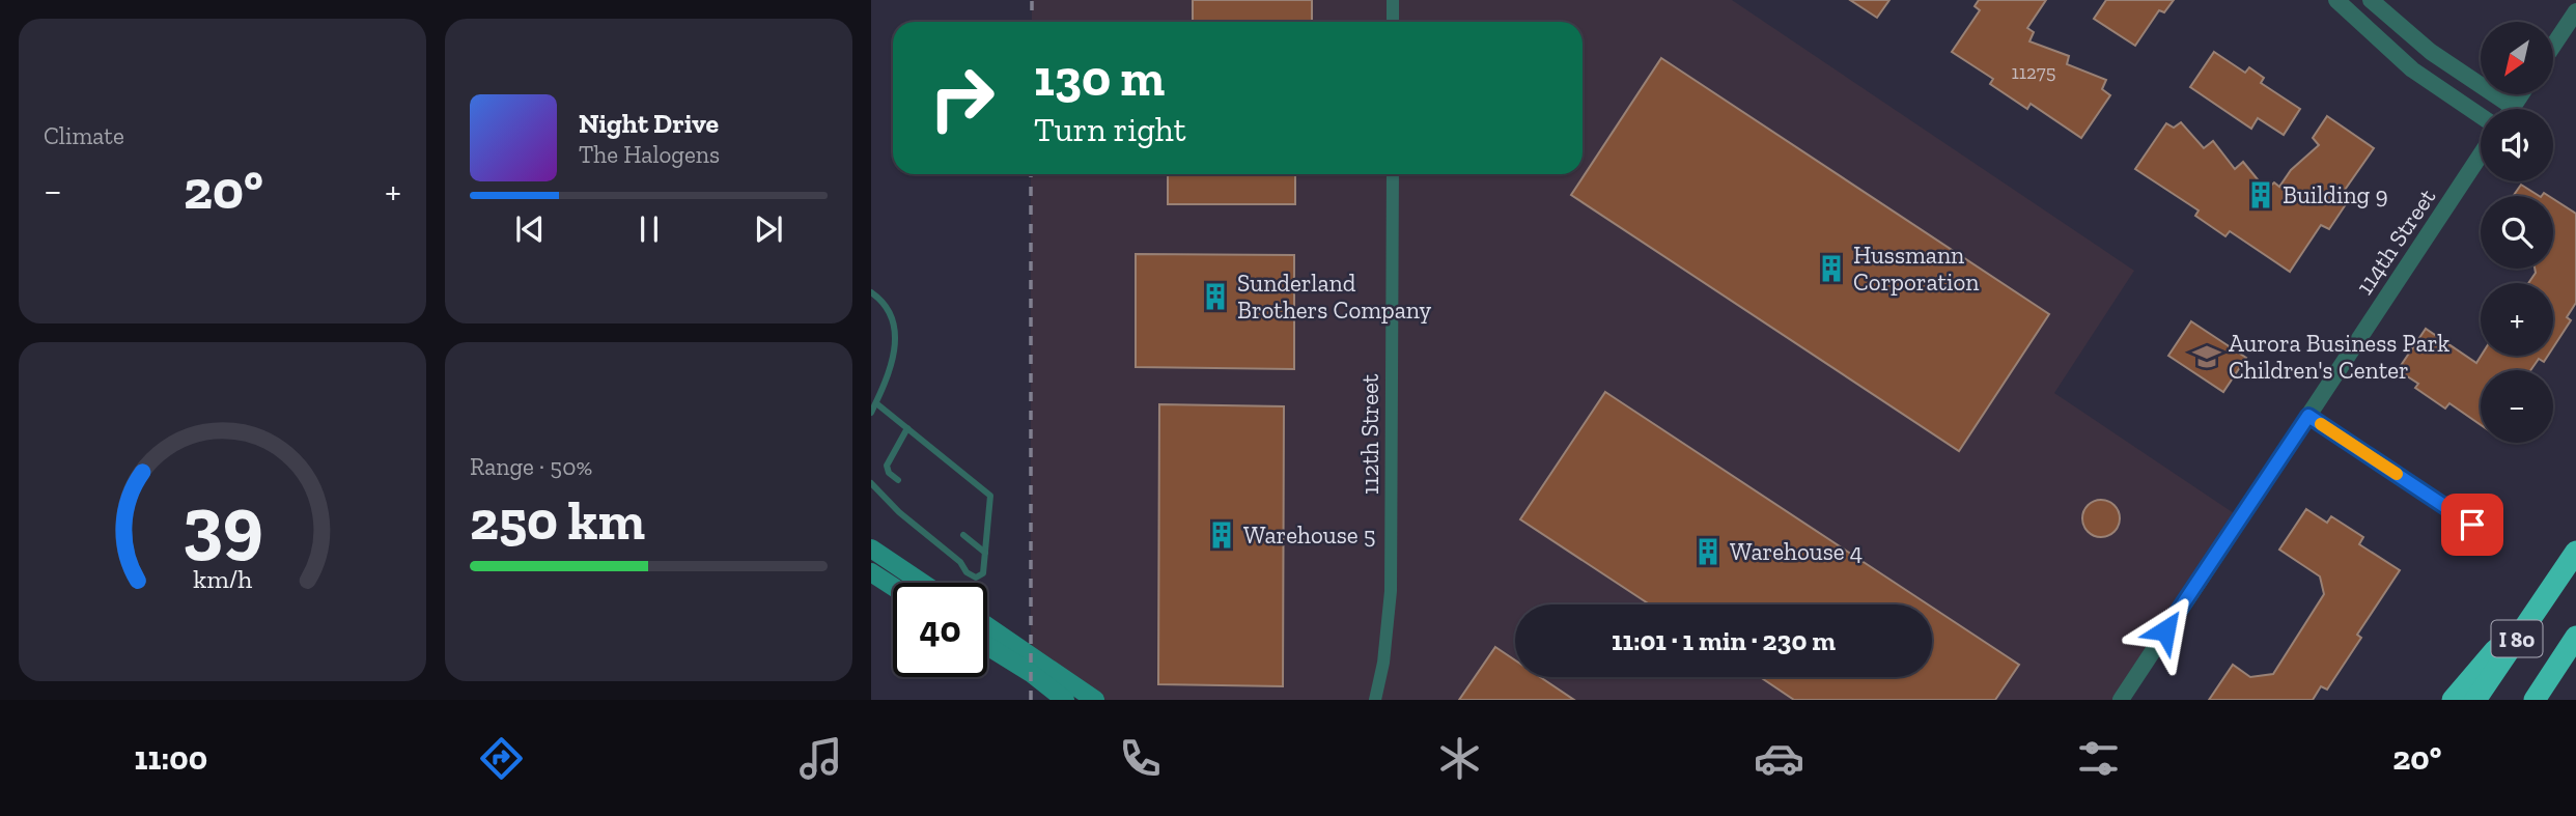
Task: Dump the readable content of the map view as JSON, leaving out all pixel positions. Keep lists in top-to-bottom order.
{
  "streets": {
    "highway": ["I 80"],
    "street": ["114th Street", "112th Street"]
  },
  "places": {
    "building": [
      "Building 9",
      "Hussmann Corporation",
      "Sunderland Brothers Company",
      "Warehouse 5",
      "Warehouse 4"
    ],
    "school or university": ["Aurora Business Park Children's Center"]
  },
  "house_numbers": ["11275"],
  "north": "bottom left",
  "page": {
    "tile": [
      "Climate",
      ["Range · 50%", "250 km"]
    ],
    "map_buttons": ["+", "−"],
    "turn": ["130 m", "Turn right"],
    "song": ["Night Drive", "The Halogens"],
    "heat": ["−", "20°", "+"],
    "limit": "40",
    "trip": "11:01 · 1 min · 230 m",
    "tabs": ["11:00", "20°"],
    "gauge": ["39", "km/h"]
  }
}
